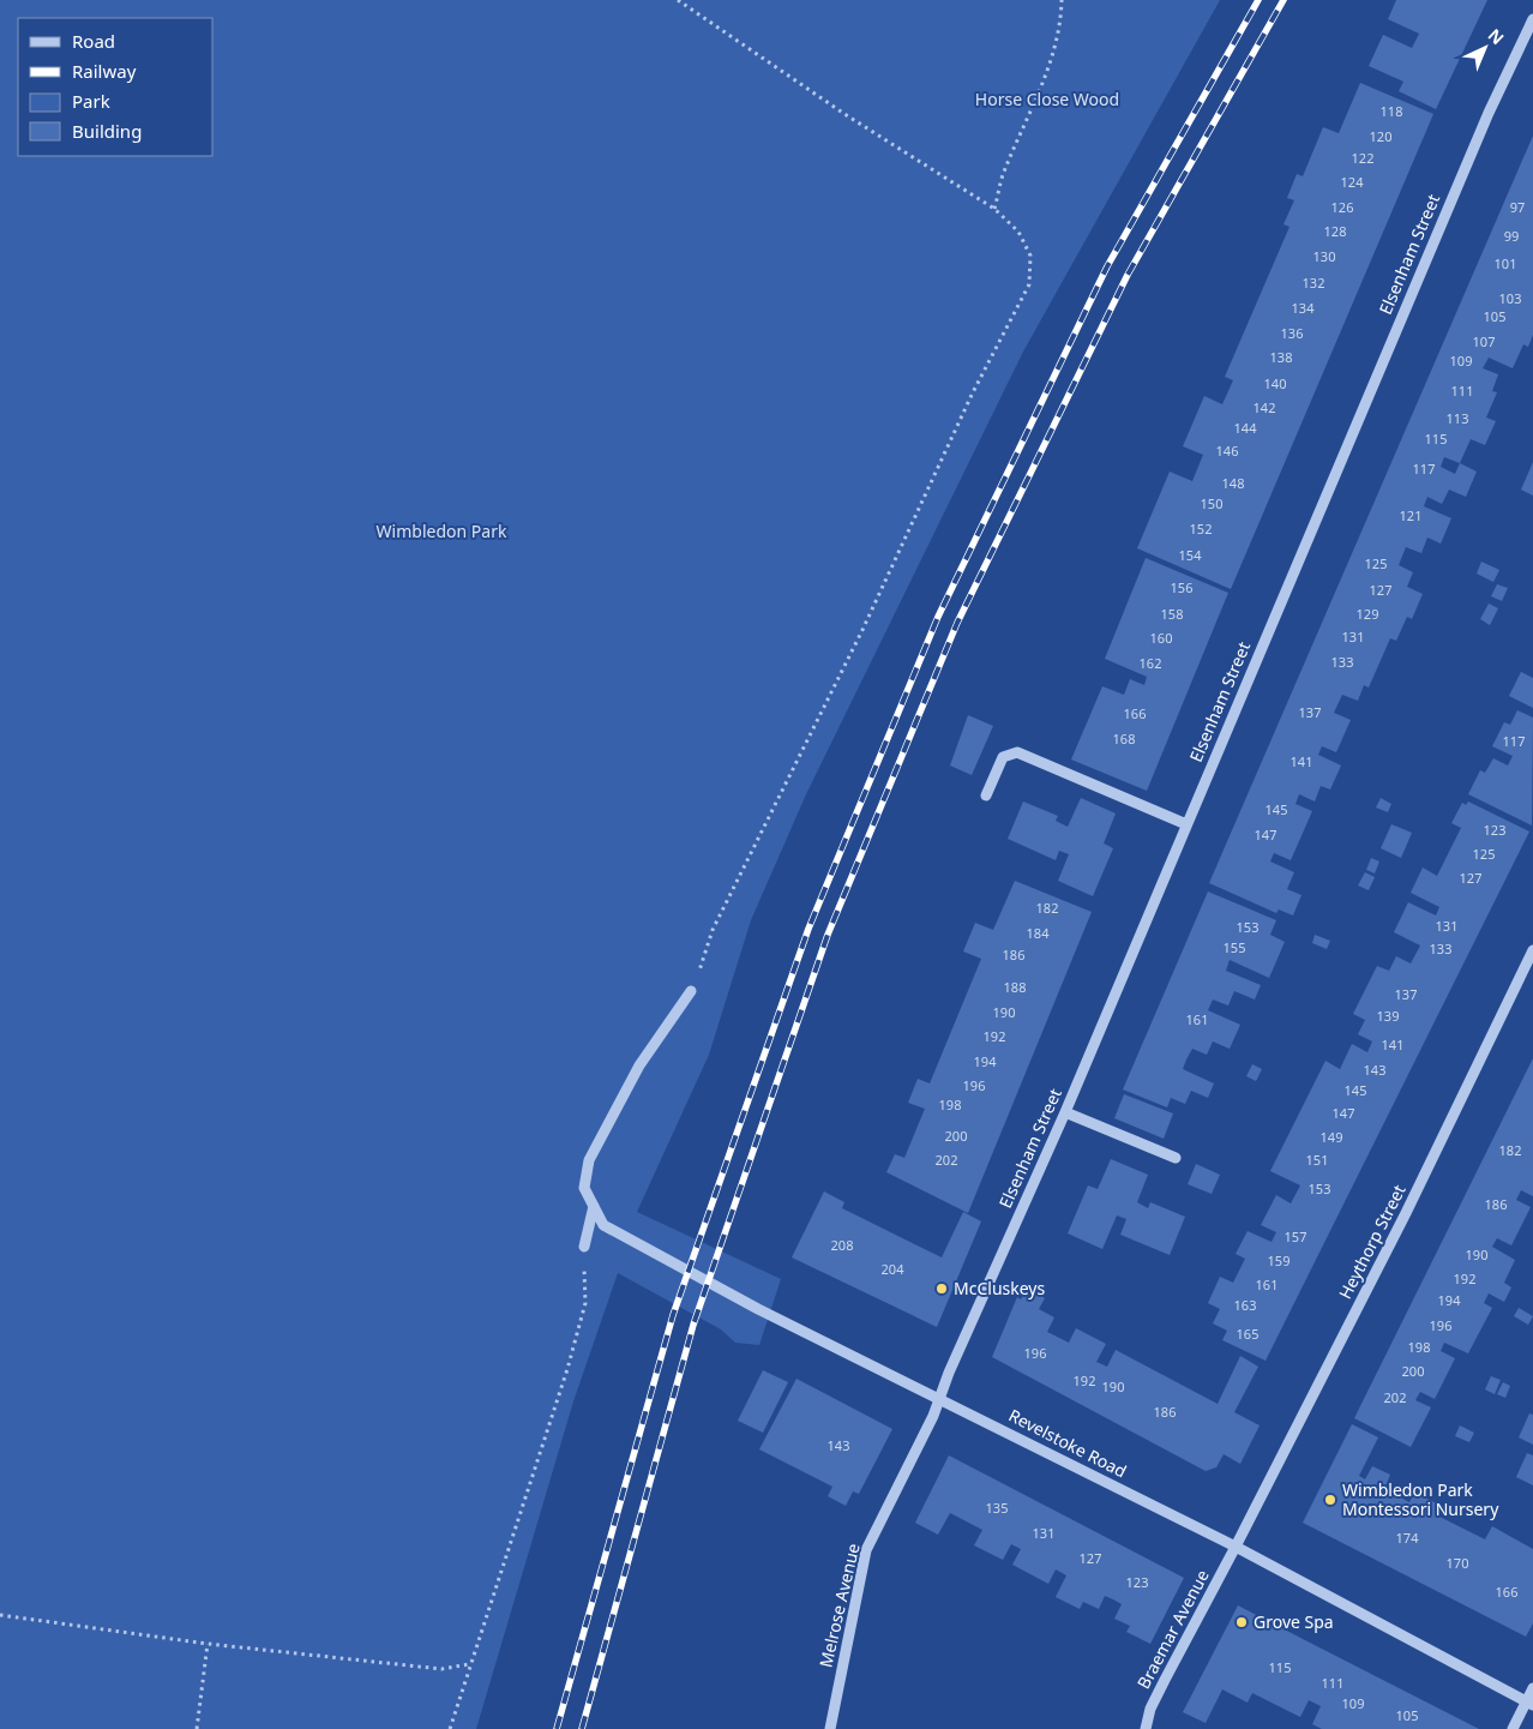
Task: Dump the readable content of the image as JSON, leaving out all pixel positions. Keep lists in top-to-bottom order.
{
  "streets": {
    "street": [
      "Elsenham Street",
      "Heythorp Street",
      "Revelstoke Road",
      "Melrose Avenue",
      "Braemar Avenue"
    ]
  },
  "crossings": [
    ["Elsenham Street", "Revelstoke Road"],
    ["Elsenham Street", "Melrose Avenue"],
    ["Heythorp Street", "Revelstoke Road"],
    ["Heythorp Street", "Braemar Avenue"],
    ["Revelstoke Road", "Melrose Avenue"],
    ["Revelstoke Road", "Braemar Avenue"]
  ],
  "parks": ["Horse Close Wood", "Wimbledon Park"],
  "places": ["McCluskeys", "Wimbledon Park Montessori Nursery", "Grove Spa"],
  "house_numbers": [
    "118",
    "120",
    "122",
    "124",
    "126",
    "97",
    "128",
    "99",
    "130",
    "101",
    "132",
    "103",
    "134",
    "105",
    "136",
    "107",
    "138",
    "109",
    "140",
    "111",
    "142",
    "113",
    "144",
    "115",
    "146",
    "117",
    "148",
    "150",
    "121",
    "152",
    "154",
    "125",
    "156",
    "127",
    "158",
    "129",
    "131",
    "160",
    "133",
    "162",
    "137",
    "166",
    "168",
    "117",
    "141",
    "145",
    "123",
    "147",
    "125",
    "127",
    "182",
    "131",
    "153",
    "184",
    "155",
    "133",
    "186",
    "188",
    "137",
    "190",
    "139",
    "161",
    "192",
    "141",
    "194",
    "143",
    "196",
    "145",
    "198",
    "147",
    "200",
    "149",
    "182",
    "202",
    "151",
    "153",
    "186",
    "157",
    "208",
    "190",
    "159",
    "204",
    "192",
    "161",
    "194",
    "163",
    "196",
    "165",
    "198",
    "196",
    "200",
    "192",
    "190",
    "202",
    "186",
    "143",
    "135",
    "131",
    "174",
    "127",
    "170",
    "123",
    "166",
    "115",
    "111",
    "109",
    "105"
  ],
  "legend": [
    "Road",
    "Railway",
    "Park",
    "Building"
  ],
  "north": "top right"
}
